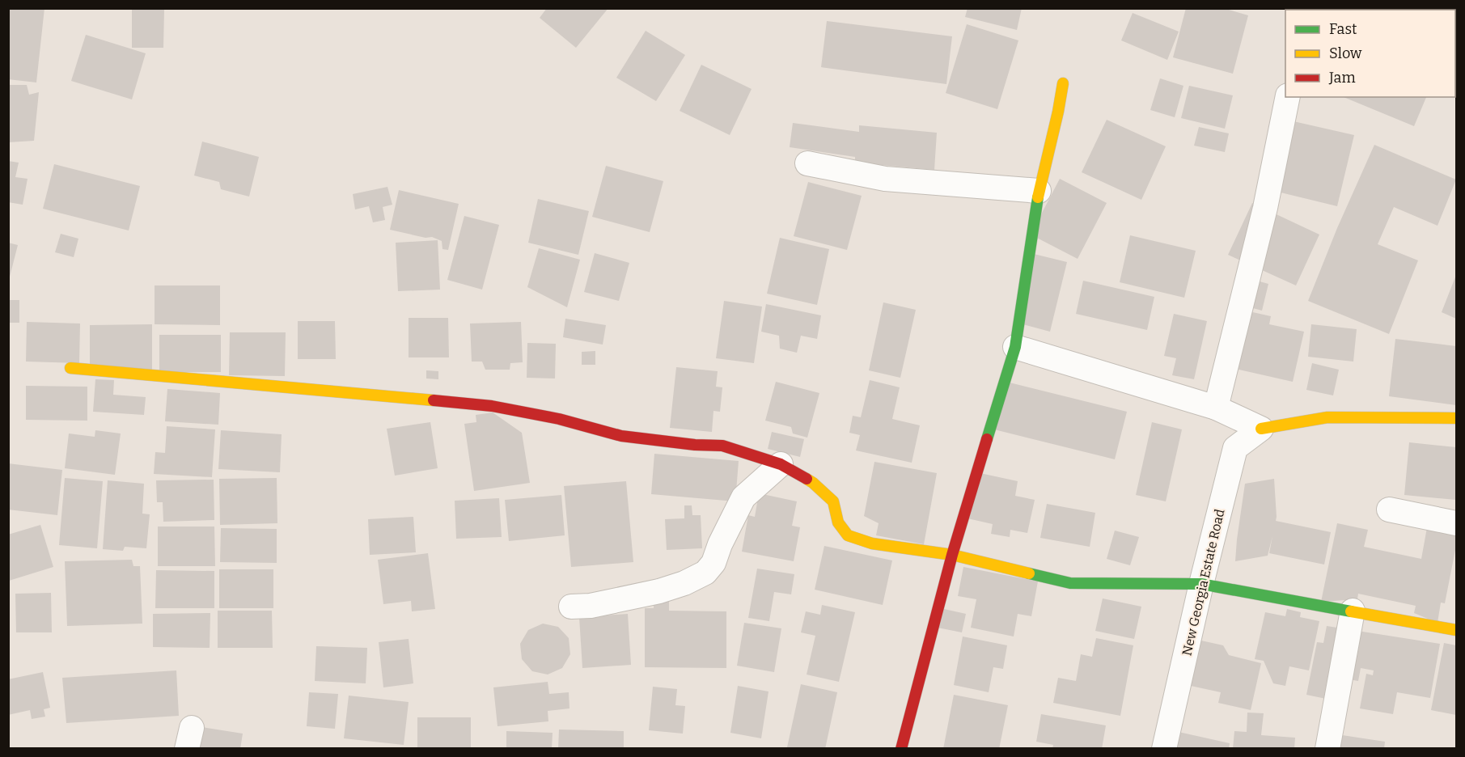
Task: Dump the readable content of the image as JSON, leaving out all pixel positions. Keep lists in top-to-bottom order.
{
  "streets": {
    "street": ["New Georgia Estate Road"]
  },
  "legend": ["Fast", "Slow", "Jam"]
}
